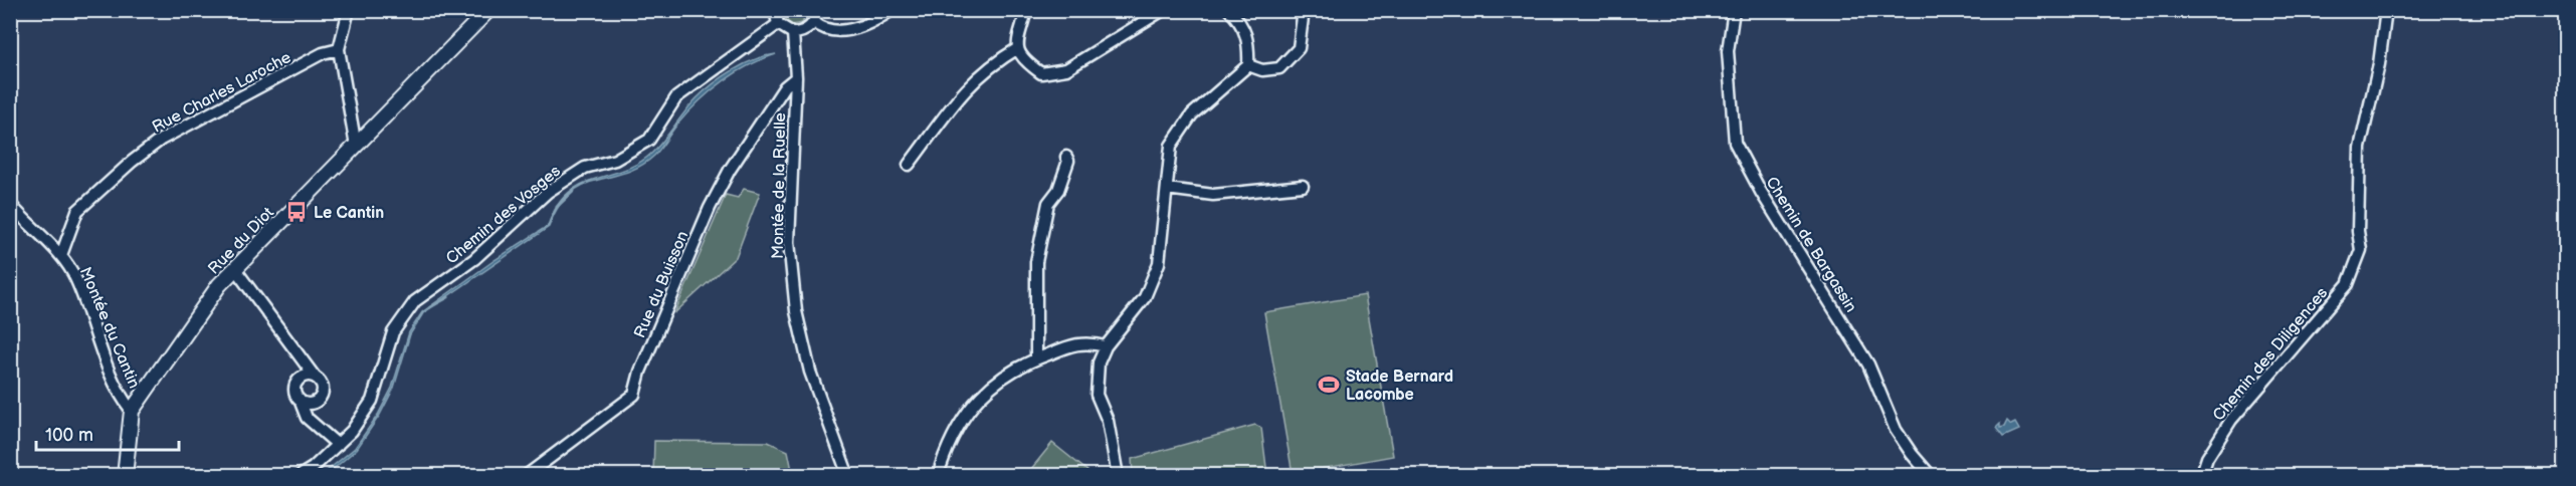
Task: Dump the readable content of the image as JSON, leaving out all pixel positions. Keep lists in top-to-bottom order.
{
  "streets": {
    "street": [
      "Rue Charles Laroche",
      "Montée de la Ruelle",
      "Chemin des Vosges",
      "Rue du Diot",
      "Chemin de Bargassin",
      "Rue du Buisson",
      "Montée du Cantin",
      "Chemin des Diligences"
    ]
  },
  "crossings": [
    ["Rue Charles Laroche", "Montée du Cantin"],
    ["Montée de la Ruelle", "Rue du Buisson"],
    ["Rue du Diot", "Montée du Cantin"]
  ],
  "places": {
    "bus stop": ["Le Cantin"],
    "sports": ["Stade Bernard Lacombe"]
  },
  "scale_bar": "100 m"
}
